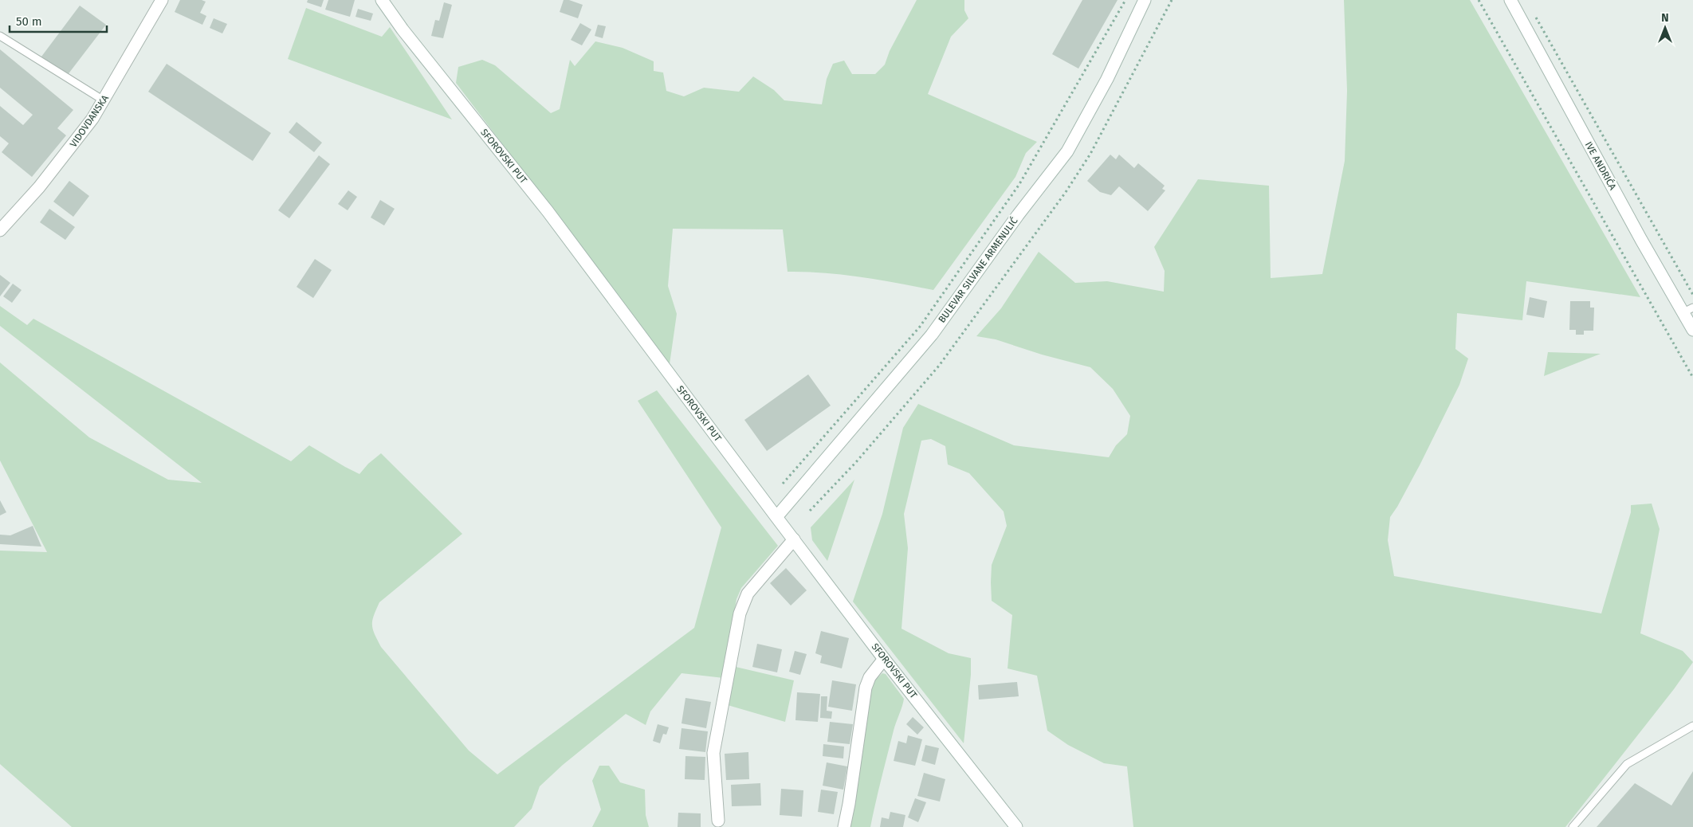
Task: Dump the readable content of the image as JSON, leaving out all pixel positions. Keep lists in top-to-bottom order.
{
  "streets": {
    "street": [
      "VIDOVDANSKA",
      "SFOROVSKI PUT",
      "IVE ANDRIĆA",
      "BULEVAR SILVANE ARMENULIĆ"
    ]
  },
  "crossings": [
    ["SFOROVSKI PUT", "BULEVAR SILVANE ARMENULIĆ"]
  ],
  "scale_bar": "50 m",
  "north": "top"
}
